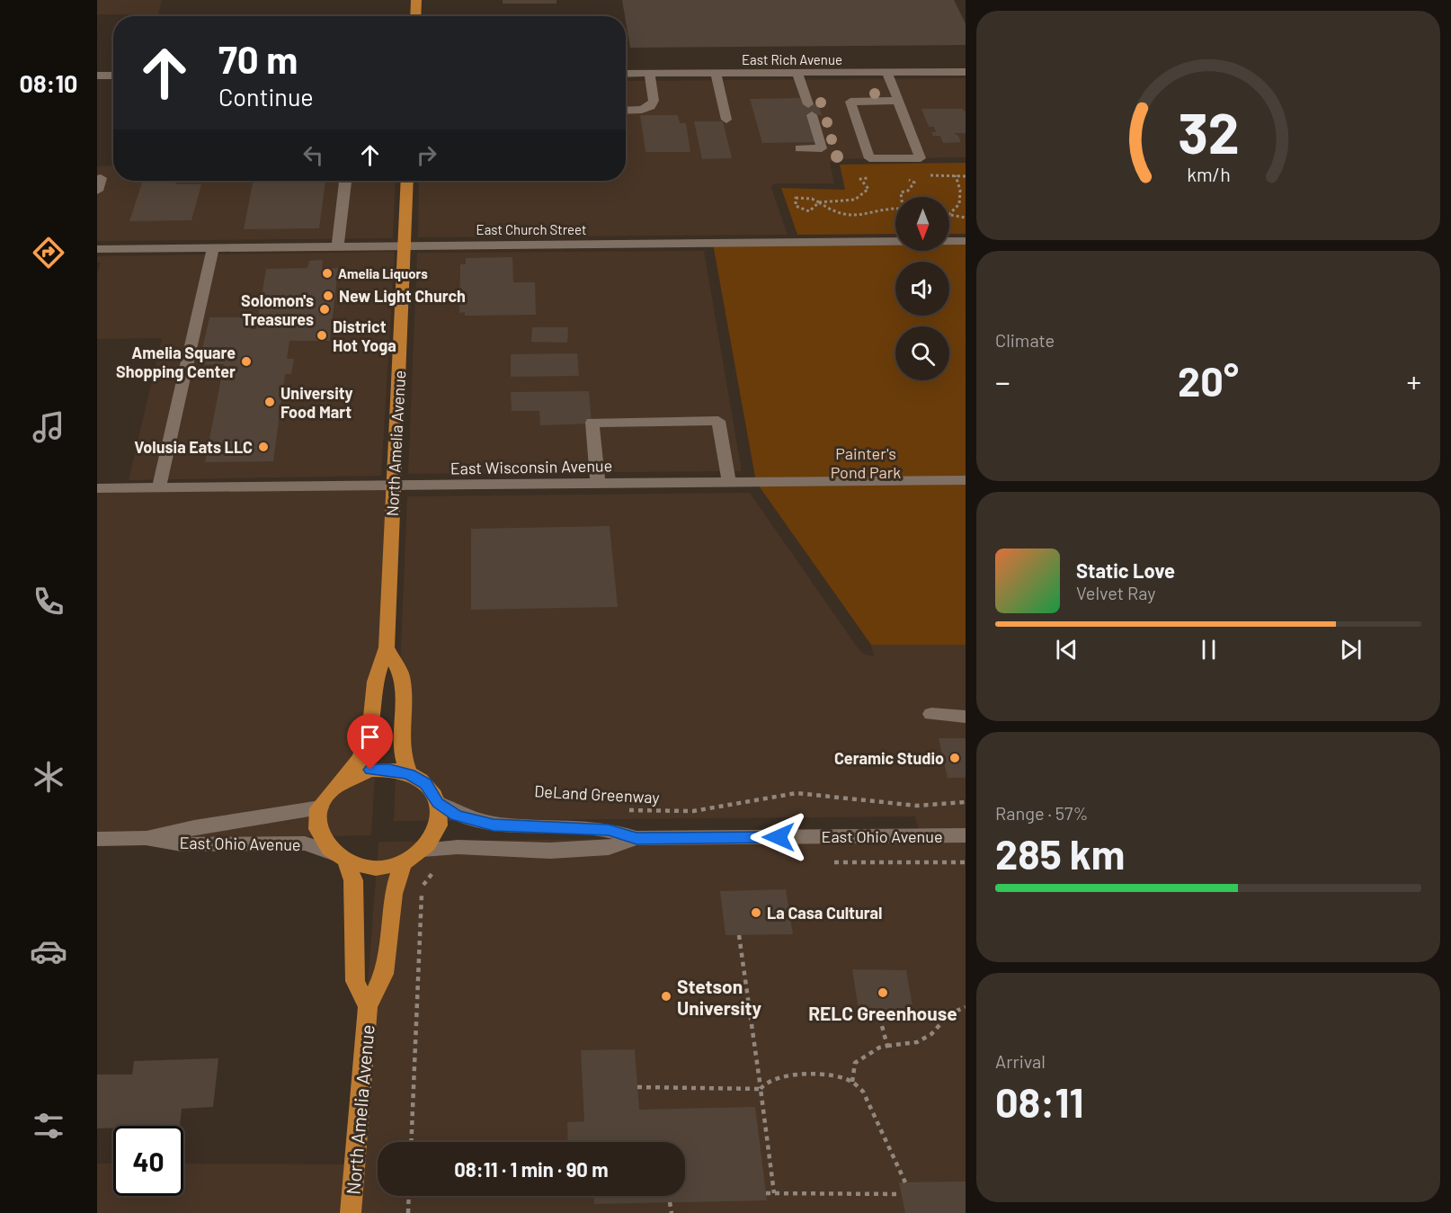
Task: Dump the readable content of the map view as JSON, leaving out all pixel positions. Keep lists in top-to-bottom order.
{
  "streets": {
    "main road": ["North Amelia Avenue"],
    "street": [
      "East Rich Avenue",
      "East Church Street",
      "East Wisconsin Avenue",
      "East Ohio Avenue"
    ],
    "path": ["DeLand Greenway"]
  },
  "crossings": [
    ["East Church Street", "North Amelia Avenue"],
    ["North Amelia Avenue", "East Wisconsin Avenue"],
    ["North Amelia Avenue", "East Ohio Avenue"]
  ],
  "parks": ["Painter's Pond Park"],
  "places": [
    "Amelia Liquors",
    "New Light Church",
    "Solomon's Treasures",
    "District Hot Yoga",
    "Amelia Square Shopping Center",
    "University Food Mart",
    "Volusia Eats LLC",
    "Ceramic Studio",
    "La Casa Cultural",
    "RELC Greenhouse",
    "Stetson University"
  ],
  "north": "bottom",
  "page": {
    "tabs": "08:10",
    "turn": ["70 m", "Continue"],
    "tile": [
      "Climate",
      ["Range · 57%", "285 km"],
      ["Arrival", "08:11"]
    ],
    "heat": ["−", "20°", "+"],
    "song": ["Static Love", "Velvet Ray"],
    "limit": "40",
    "trip": "08:11 · 1 min · 90 m",
    "gauge": ["32", "km/h"]
  }
}
